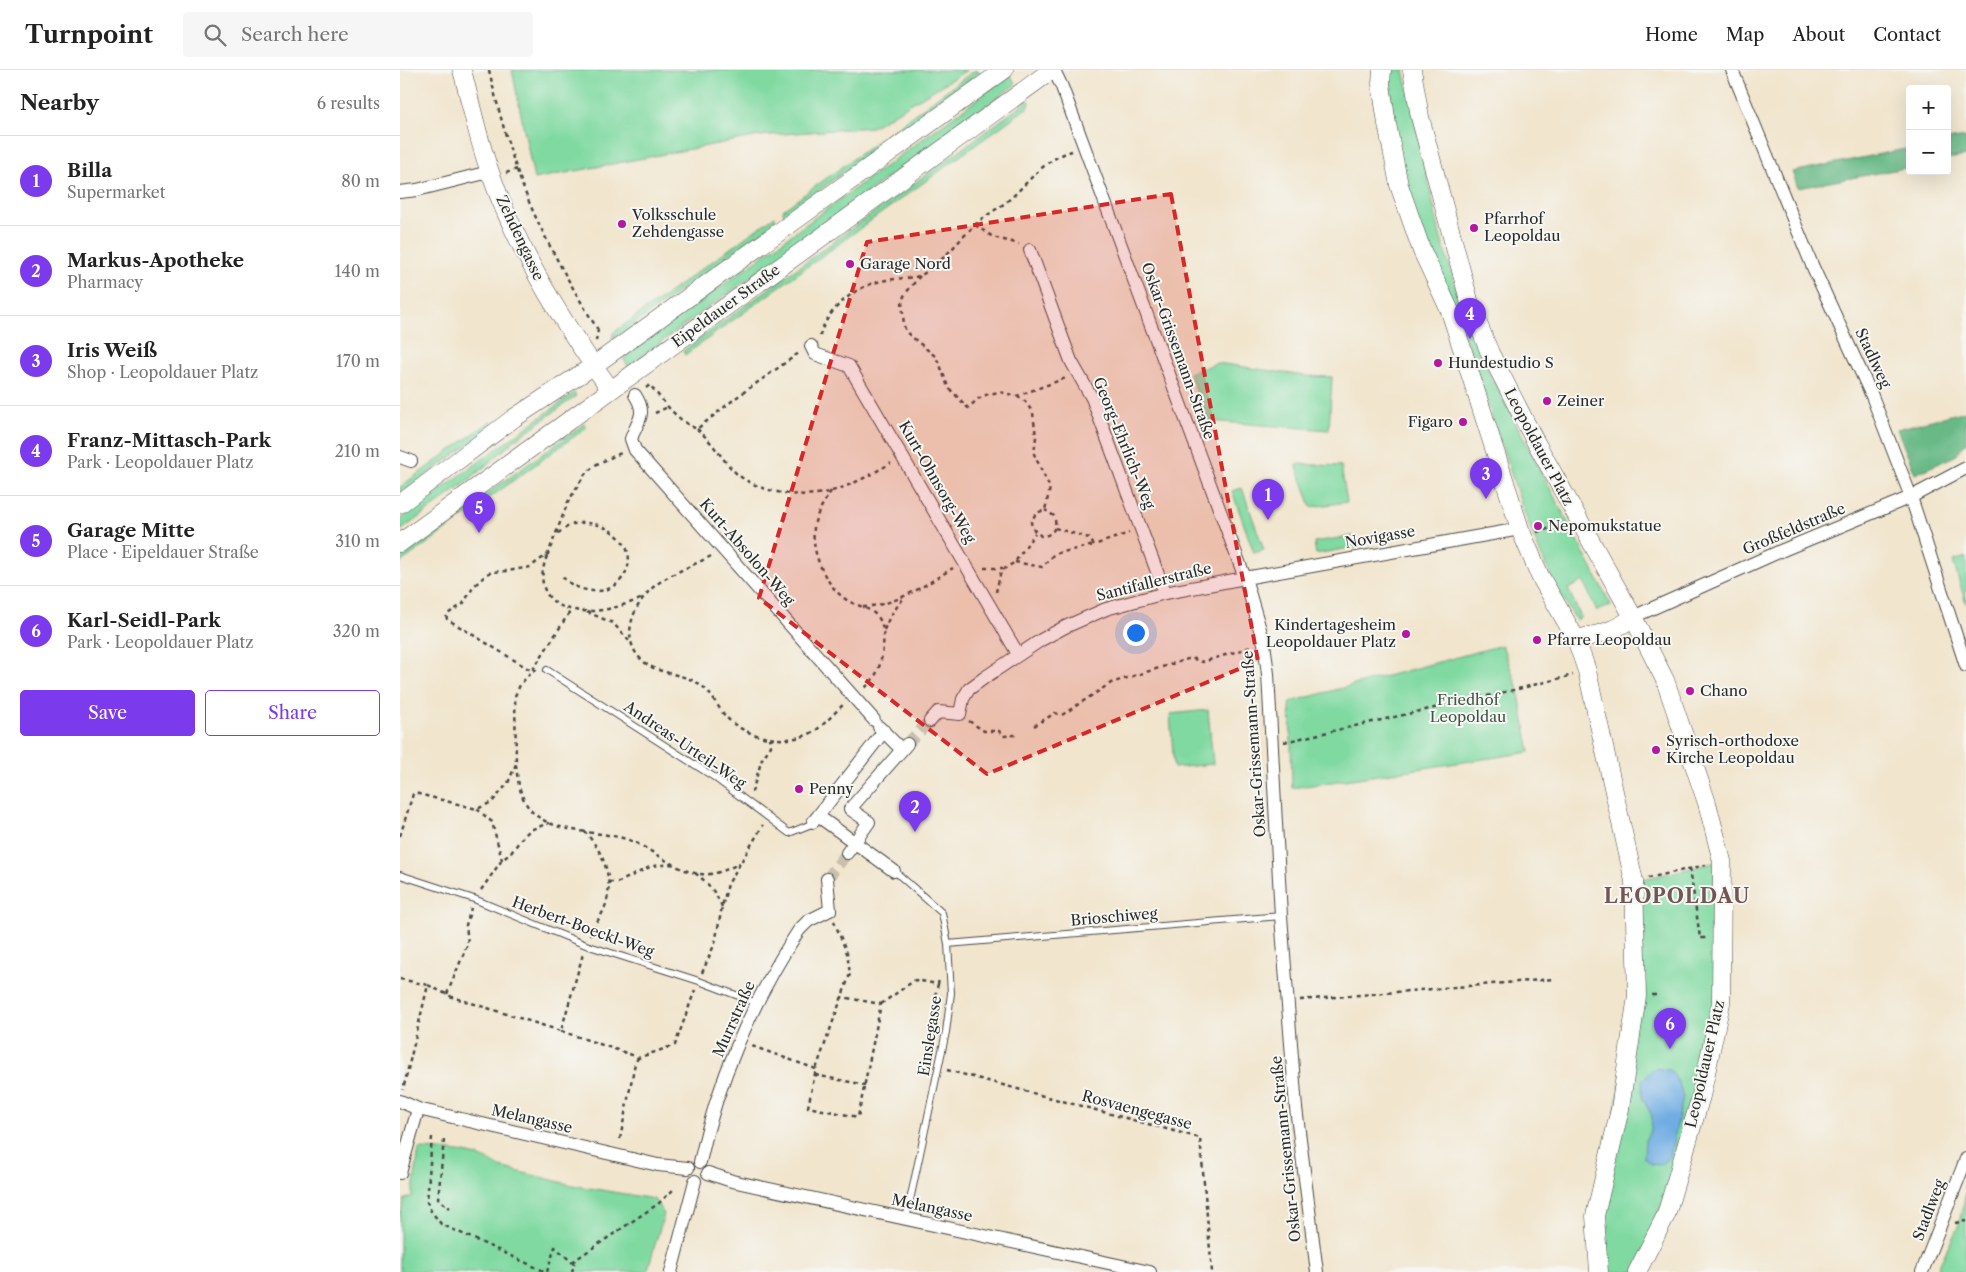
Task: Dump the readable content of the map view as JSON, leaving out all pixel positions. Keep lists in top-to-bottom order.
{
  "streets": {
    "street": [
      "Zehdengasse",
      "Eipeldauer Straße",
      "Oskar-Grissemann-Straße",
      "Stadlweg",
      "Georg-Ehrlich-Weg",
      "Leopoldauer Platz",
      "Kurt-Ohnsorg-Weg",
      "Großfeldstraße",
      "Novigasse",
      "Kurt-Absolon-Weg",
      "Santifallerstraße",
      "Murrstraße",
      "Melangasse"
    ],
    "lane": [
      "Andreas-Urteil-Weg",
      "Brioschiweg",
      "Herbert-Boeckl-Weg",
      "Einslegasse"
    ],
    "path": ["Rosvaengegasse"]
  },
  "crossings": [
    ["Zehdengasse", "Eipeldauer Straße"],
    ["Eipeldauer Straße", "Oskar-Grissemann-Straße"],
    ["Oskar-Grissemann-Straße", "Novigasse"],
    ["Oskar-Grissemann-Straße", "Santifallerstraße"],
    ["Oskar-Grissemann-Straße", "Brioschiweg"],
    ["Stadlweg", "Großfeldstraße"],
    ["Georg-Ehrlich-Weg", "Santifallerstraße"],
    ["Leopoldauer Platz", "Großfeldstraße"],
    ["Kurt-Ohnsorg-Weg", "Santifallerstraße"],
    ["Novigasse", "Santifallerstraße"],
    ["Brioschiweg", "Einslegasse"],
    ["Herbert-Boeckl-Weg", "Murrstraße"],
    ["Murrstraße", "Melangasse"],
    ["Einslegasse", "Rosvaengegasse"],
    ["Einslegasse", "Melangasse"]
  ],
  "districts": ["LEOPOLDAU"],
  "parks": ["Friedhof Leopoldau"],
  "places": [
    "Volksschule Zehdengasse",
    "Pfarrhof Leopoldau",
    "Garage Nord",
    "Hundestudio S",
    "Zeiner",
    "Figaro",
    "Nepomukstatue",
    "Kindertagesheim Leopoldauer Platz",
    "Pfarre Leopoldau",
    "Chano",
    "Syrisch-orthodoxe Kirche Leopoldau",
    "Penny"
  ],
  "page": {
    "header": "Turnpoint",
    "search": "Search here",
    "nav": [
      "Home",
      "Map",
      "About",
      "Contact"
    ],
    "heading": ["Nearby", "6 results"],
    "map_buttons": ["+", "−"],
    "list": [
      {
        "mark": "1",
        "name": "Billa",
        "note": "Supermarket",
        "value": "80 m"
      },
      {
        "mark": "2",
        "name": "Markus-Apotheke",
        "note": "Pharmacy",
        "value": "140 m"
      },
      {
        "mark": "3",
        "name": "Iris Weiß",
        "note": "Shop · Leopoldauer Platz",
        "value": "170 m"
      },
      {
        "mark": "4",
        "name": "Franz-Mittasch-Park",
        "note": "Park · Leopoldauer Platz",
        "value": "210 m"
      },
      {
        "mark": "5",
        "name": "Garage Mitte",
        "note": "Place · Eipeldauer Straße",
        "value": "310 m"
      },
      {
        "mark": "6",
        "name": "Karl-Seidl-Park",
        "note": "Park · Leopoldauer Platz",
        "value": "320 m"
      }
    ],
    "pins": [
      "4",
      "3",
      "1",
      "5",
      "2",
      "6"
    ],
    "buttons": ["Save", "Share"]
  }
}
